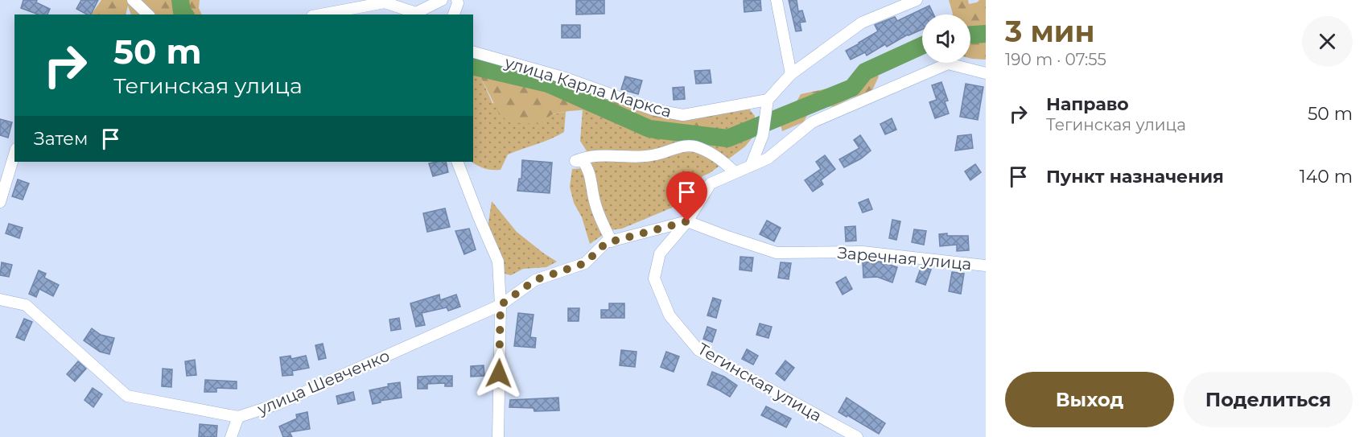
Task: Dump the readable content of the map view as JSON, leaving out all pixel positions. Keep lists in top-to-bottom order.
{
  "streets": {
    "street": [
      "улица Карла Маркса",
      "Заречная улица",
      "улица Шевченко",
      "Тегинская улица"
    ]
  },
  "crossings": [
    ["Заречная улица", "Тегинская улица"]
  ],
  "page": {
    "heading": ["3 мин", "190 m · 07:55"],
    "turn": ["50 m", "Тегинская улица"],
    "list": [
      {
        "name": "Направо",
        "note": "Тегинская улица",
        "value": "50 m"
      },
      {
        "name": "Пункт назначения",
        "value": "140 m"
      }
    ],
    "then": "Затем",
    "buttons": ["Выход", "Поделиться"]
  }
}
